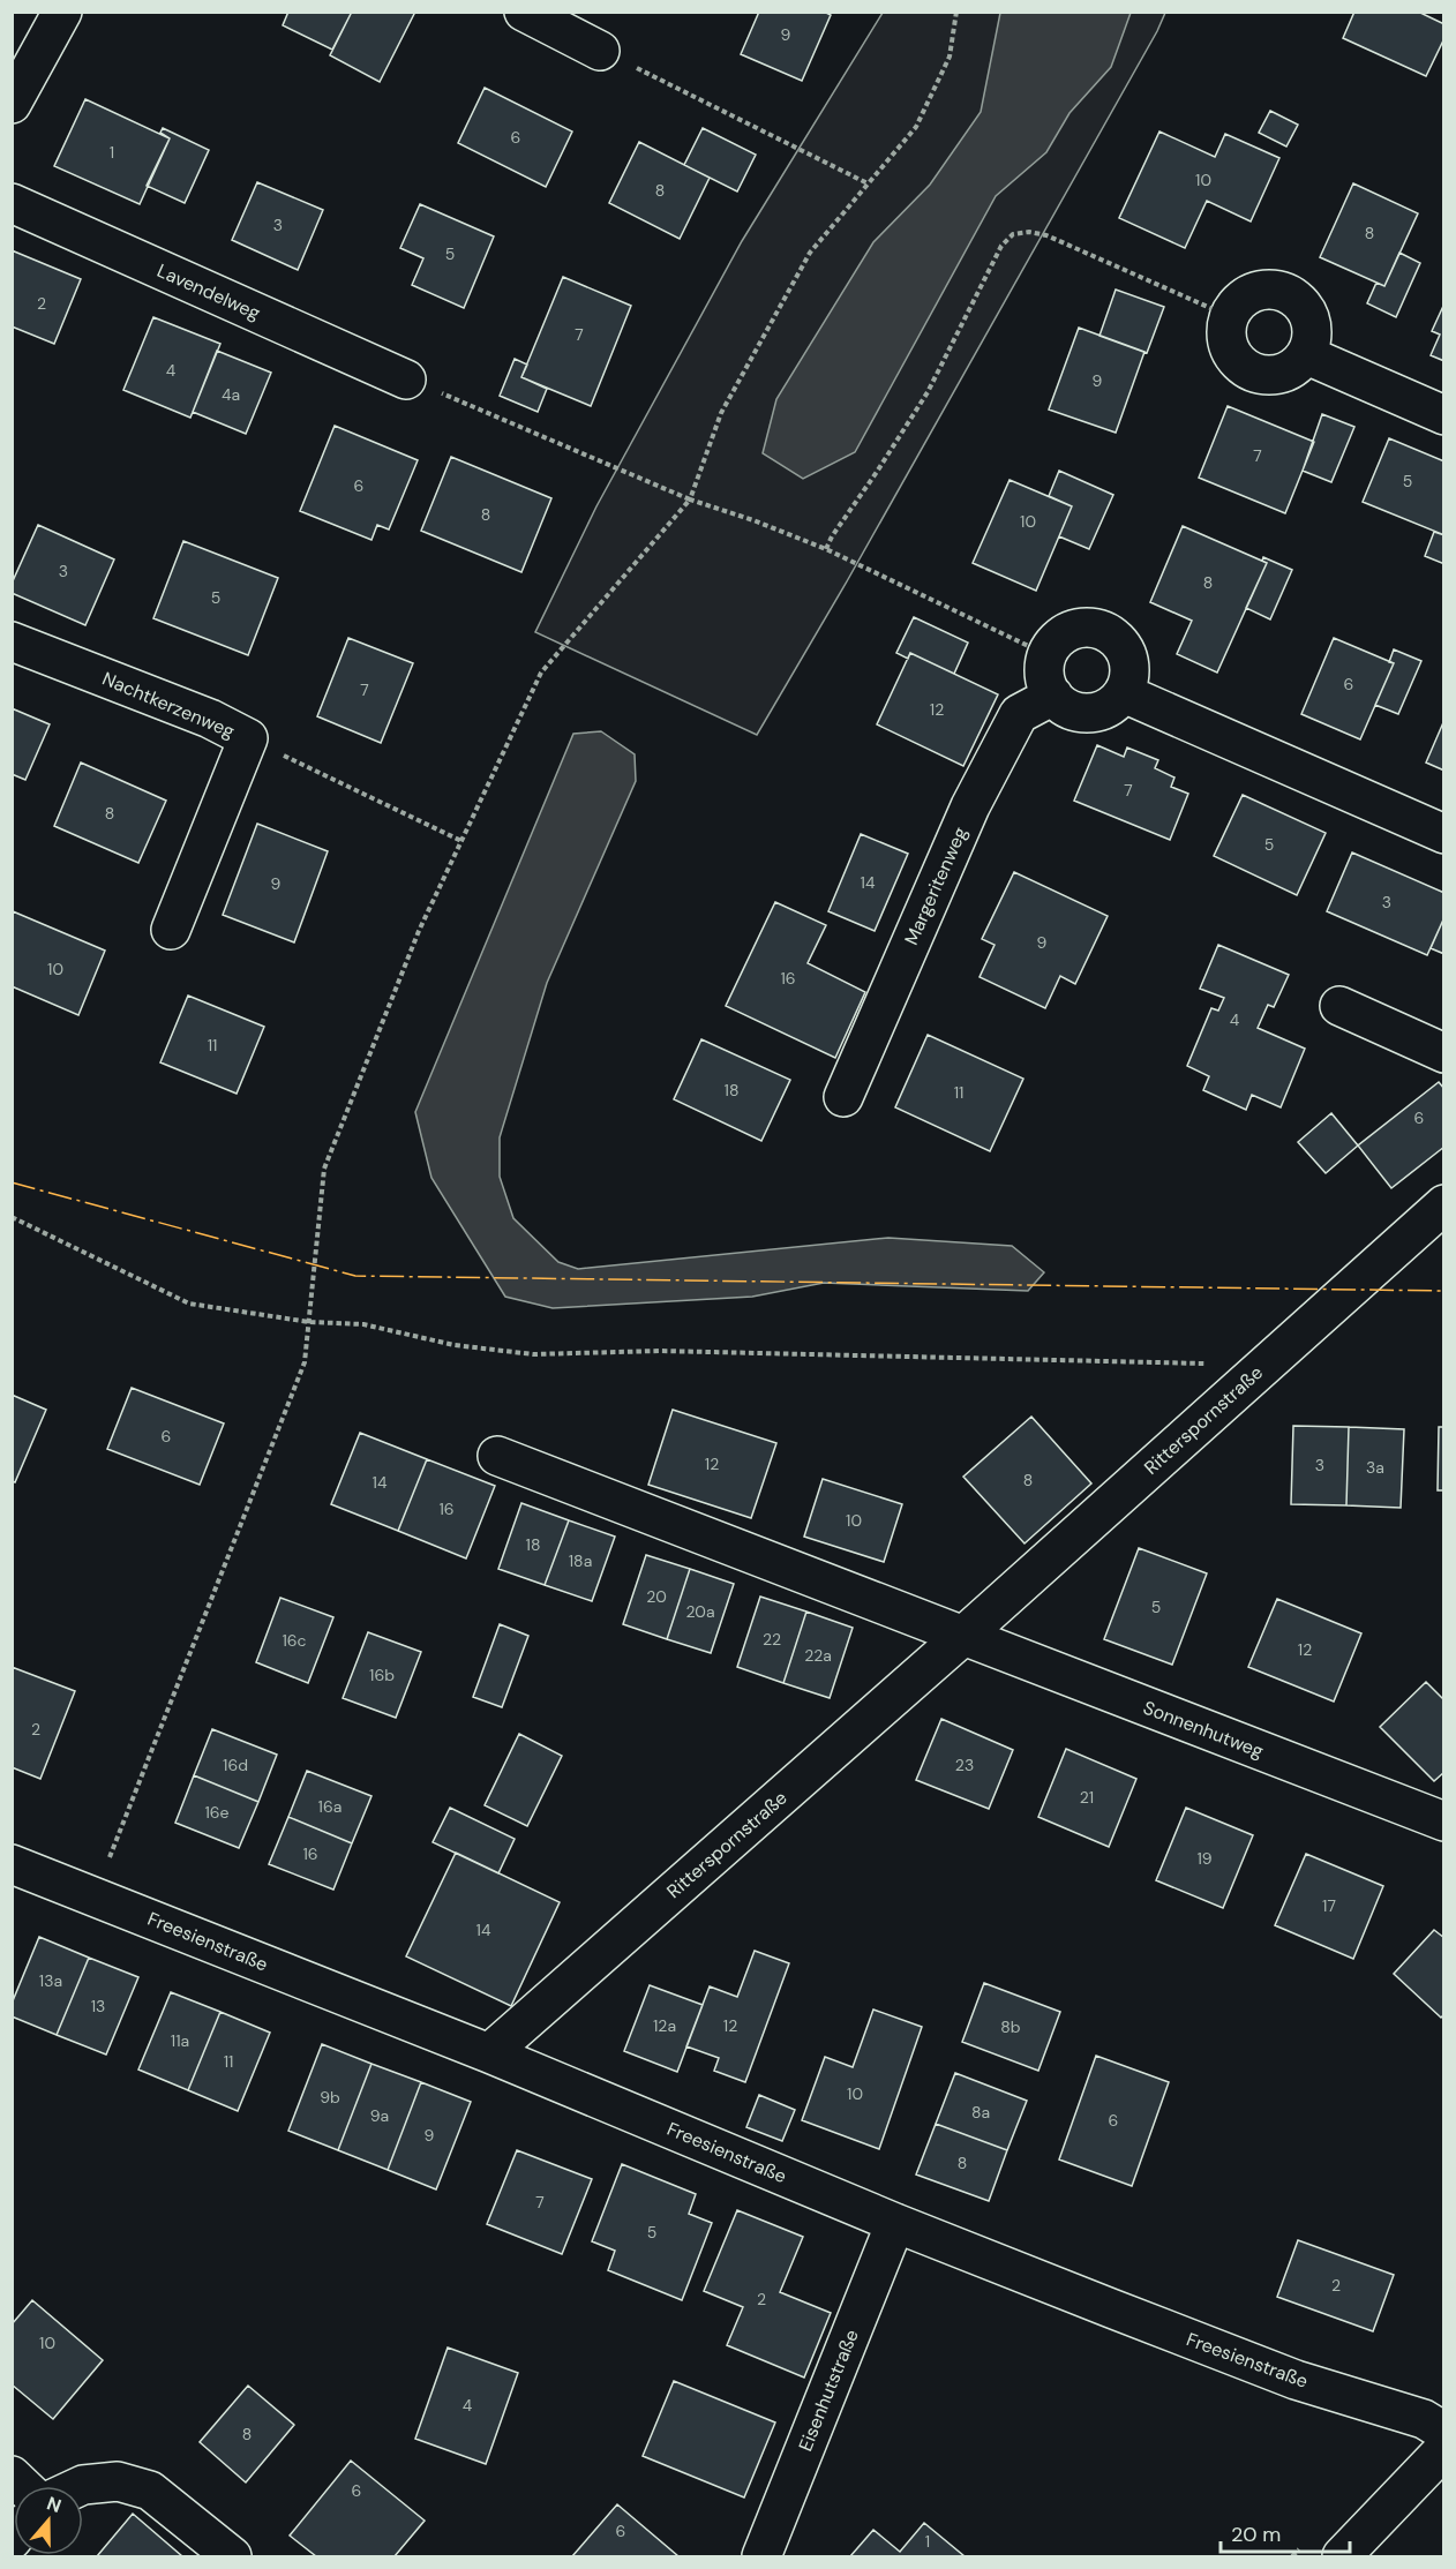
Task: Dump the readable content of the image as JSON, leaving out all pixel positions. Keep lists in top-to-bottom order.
{
  "streets": {
    "street": [
      "Lavendelweg",
      "Nachtkerzenweg",
      "Margeritenweg",
      "Ritterspornstraße",
      "Sonnenhutweg",
      "Freesienstraße",
      "Eisenhutstraße"
    ]
  },
  "crossings": [
    ["Ritterspornstraße", "Sonnenhutweg"],
    ["Ritterspornstraße", "Freesienstraße"],
    ["Freesienstraße", "Eisenhutstraße"]
  ],
  "house_numbers": [
    "9",
    "6",
    "1",
    "10",
    "8",
    "3",
    "8",
    "5",
    "2",
    "7",
    "4",
    "9",
    "4a",
    "7",
    "5",
    "6",
    "8",
    "10",
    "3",
    "8",
    "5",
    "6",
    "7",
    "12",
    "7",
    "8",
    "5",
    "14",
    "9",
    "3",
    "9",
    "10",
    "16",
    "4",
    "11",
    "18",
    "11",
    "6",
    "6",
    "12",
    "3",
    "3a",
    "8",
    "14",
    "16",
    "10",
    "18",
    "18a",
    "20",
    "5",
    "20a",
    "22",
    "16c",
    "12",
    "22a",
    "16b",
    "2",
    "16d",
    "23",
    "21",
    "16a",
    "16e",
    "16",
    "19",
    "17",
    "14",
    "13a",
    "13",
    "12a",
    "12",
    "8b",
    "11a",
    "11",
    "10",
    "9b",
    "8a",
    "9a",
    "6",
    "9",
    "8",
    "7",
    "5",
    "2",
    "2",
    "10",
    "4",
    "8",
    "6",
    "6",
    "1"
  ],
  "scale_bar": "20 m",
  "north": "top"
}
